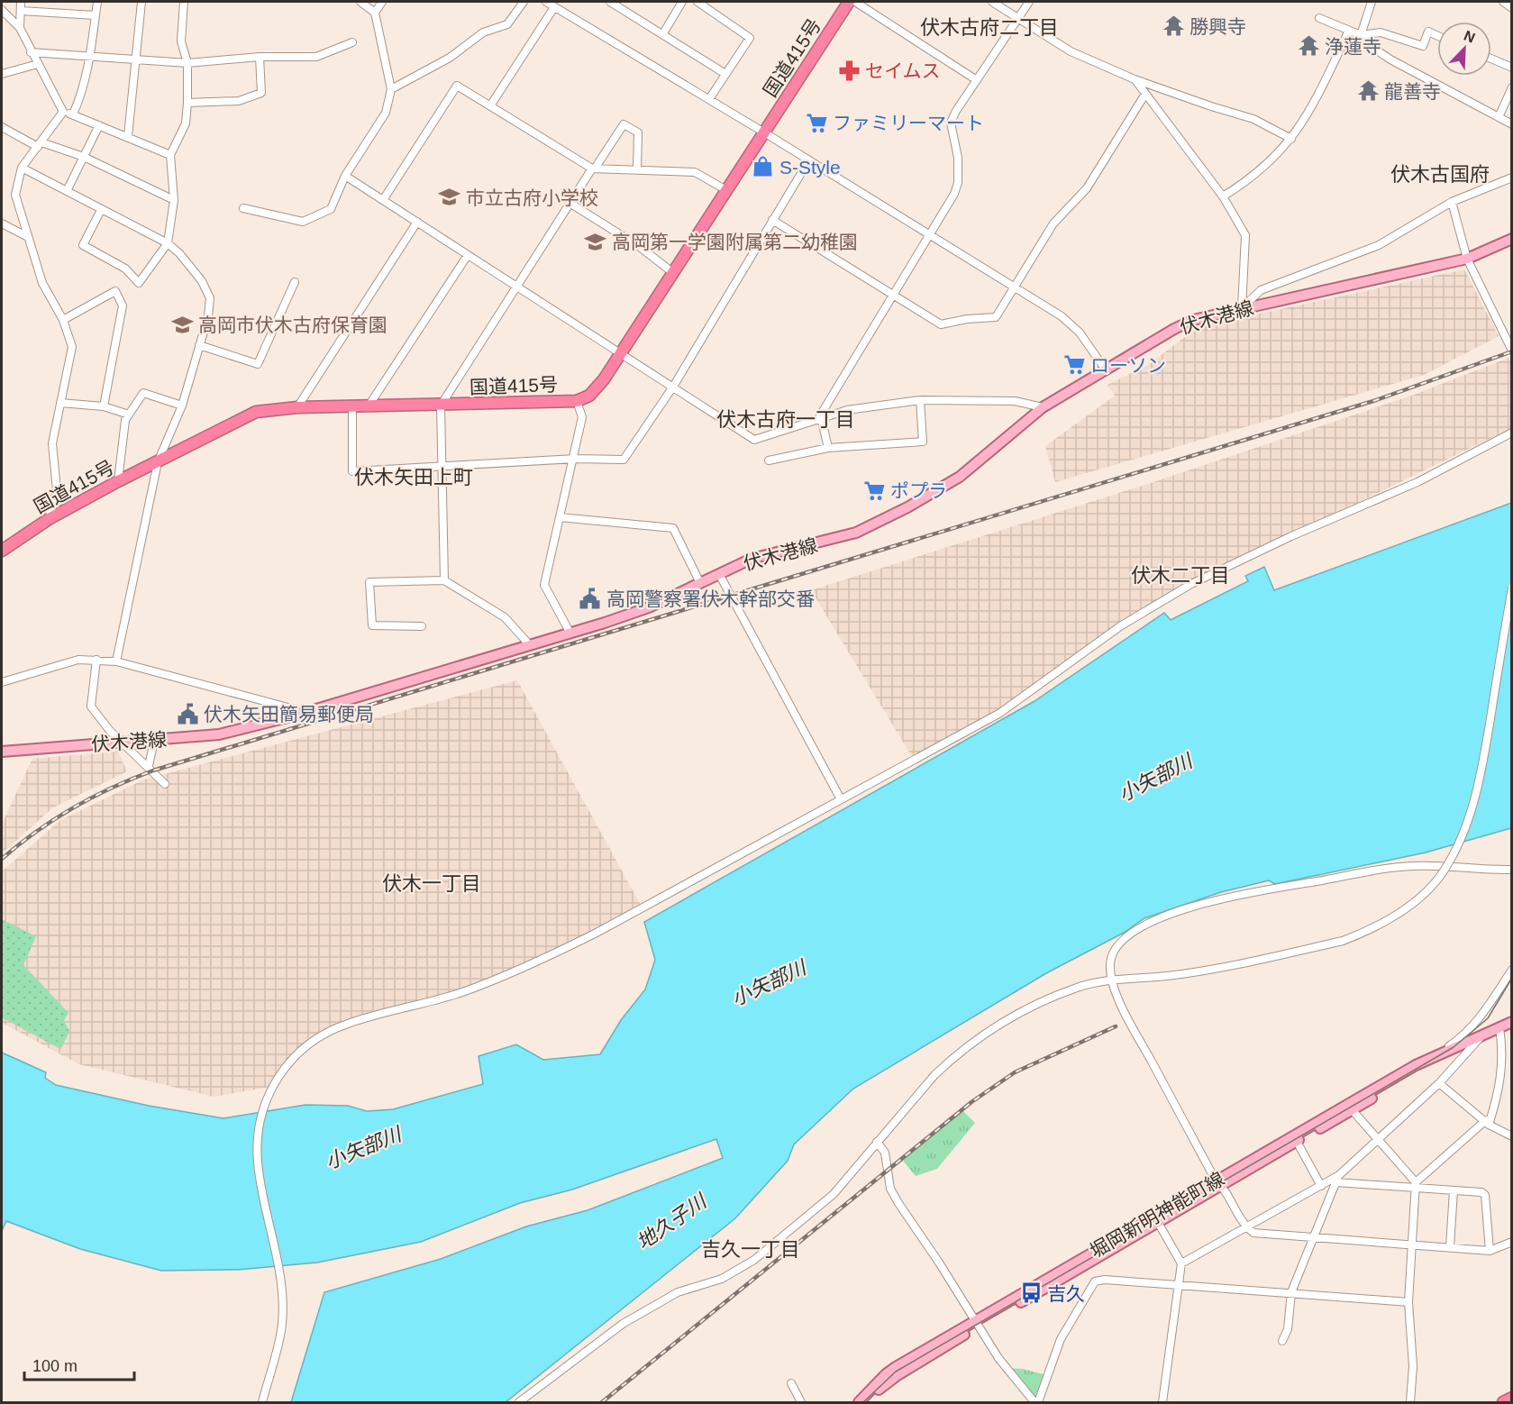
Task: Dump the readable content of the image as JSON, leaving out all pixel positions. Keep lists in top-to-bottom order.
{
  "streets": {
    "highway": ["国道415号"],
    "main road": ["伏木港線", "堀岡新明神能町線"]
  },
  "districts": [
    "伏木古府二丁目",
    "伏木古国府",
    "伏木古府一丁目",
    "伏木矢田上町",
    "伏木二丁目",
    "伏木一丁目",
    "吉久一丁目"
  ],
  "water": ["小矢部川", "地久子川"],
  "places": {
    "temple": ["勝興寺", "浄蓮寺", "龍善寺"],
    "pharmacy": ["セイムス"],
    "supermarket": ["ファミリーマート", "ローソン", "ポプラ"],
    "shop": ["S-Style"],
    "school or university": ["市立古府小学校", "高岡第一学園附属第二幼稚園", "高岡市伏木古府保育園"],
    "public building": ["高岡警察署伏木幹部交番", "伏木矢田簡易郵便局"],
    "bus stop": ["吉久"]
  },
  "scale_bar": "100 m",
  "north": "top right"
}
